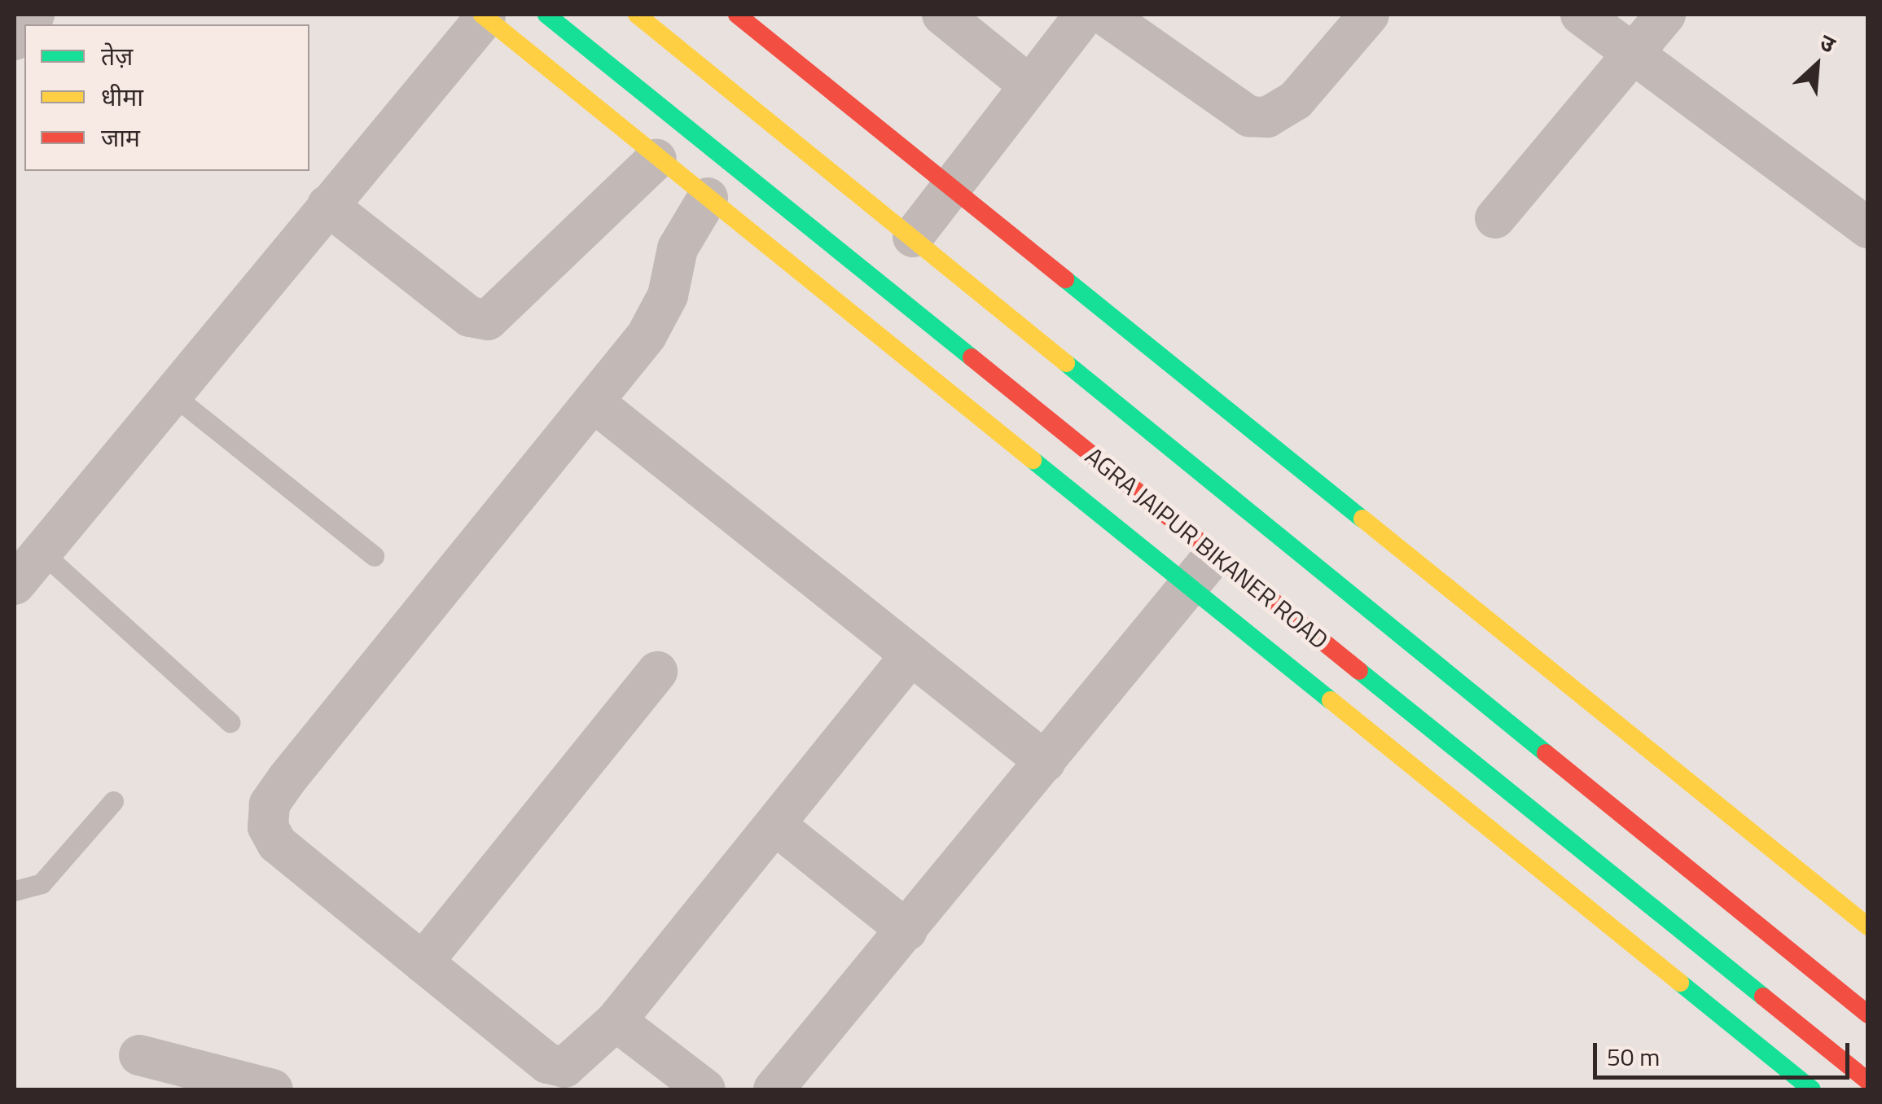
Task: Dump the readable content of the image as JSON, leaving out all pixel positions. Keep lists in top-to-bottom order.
{
  "streets": {
    "main road": ["AGRA JAIPUR BIKANER ROAD"]
  },
  "legend": ["तेज़", "धीमा", "जाम"],
  "scale_bar": "50 m",
  "north": "top right"
}
